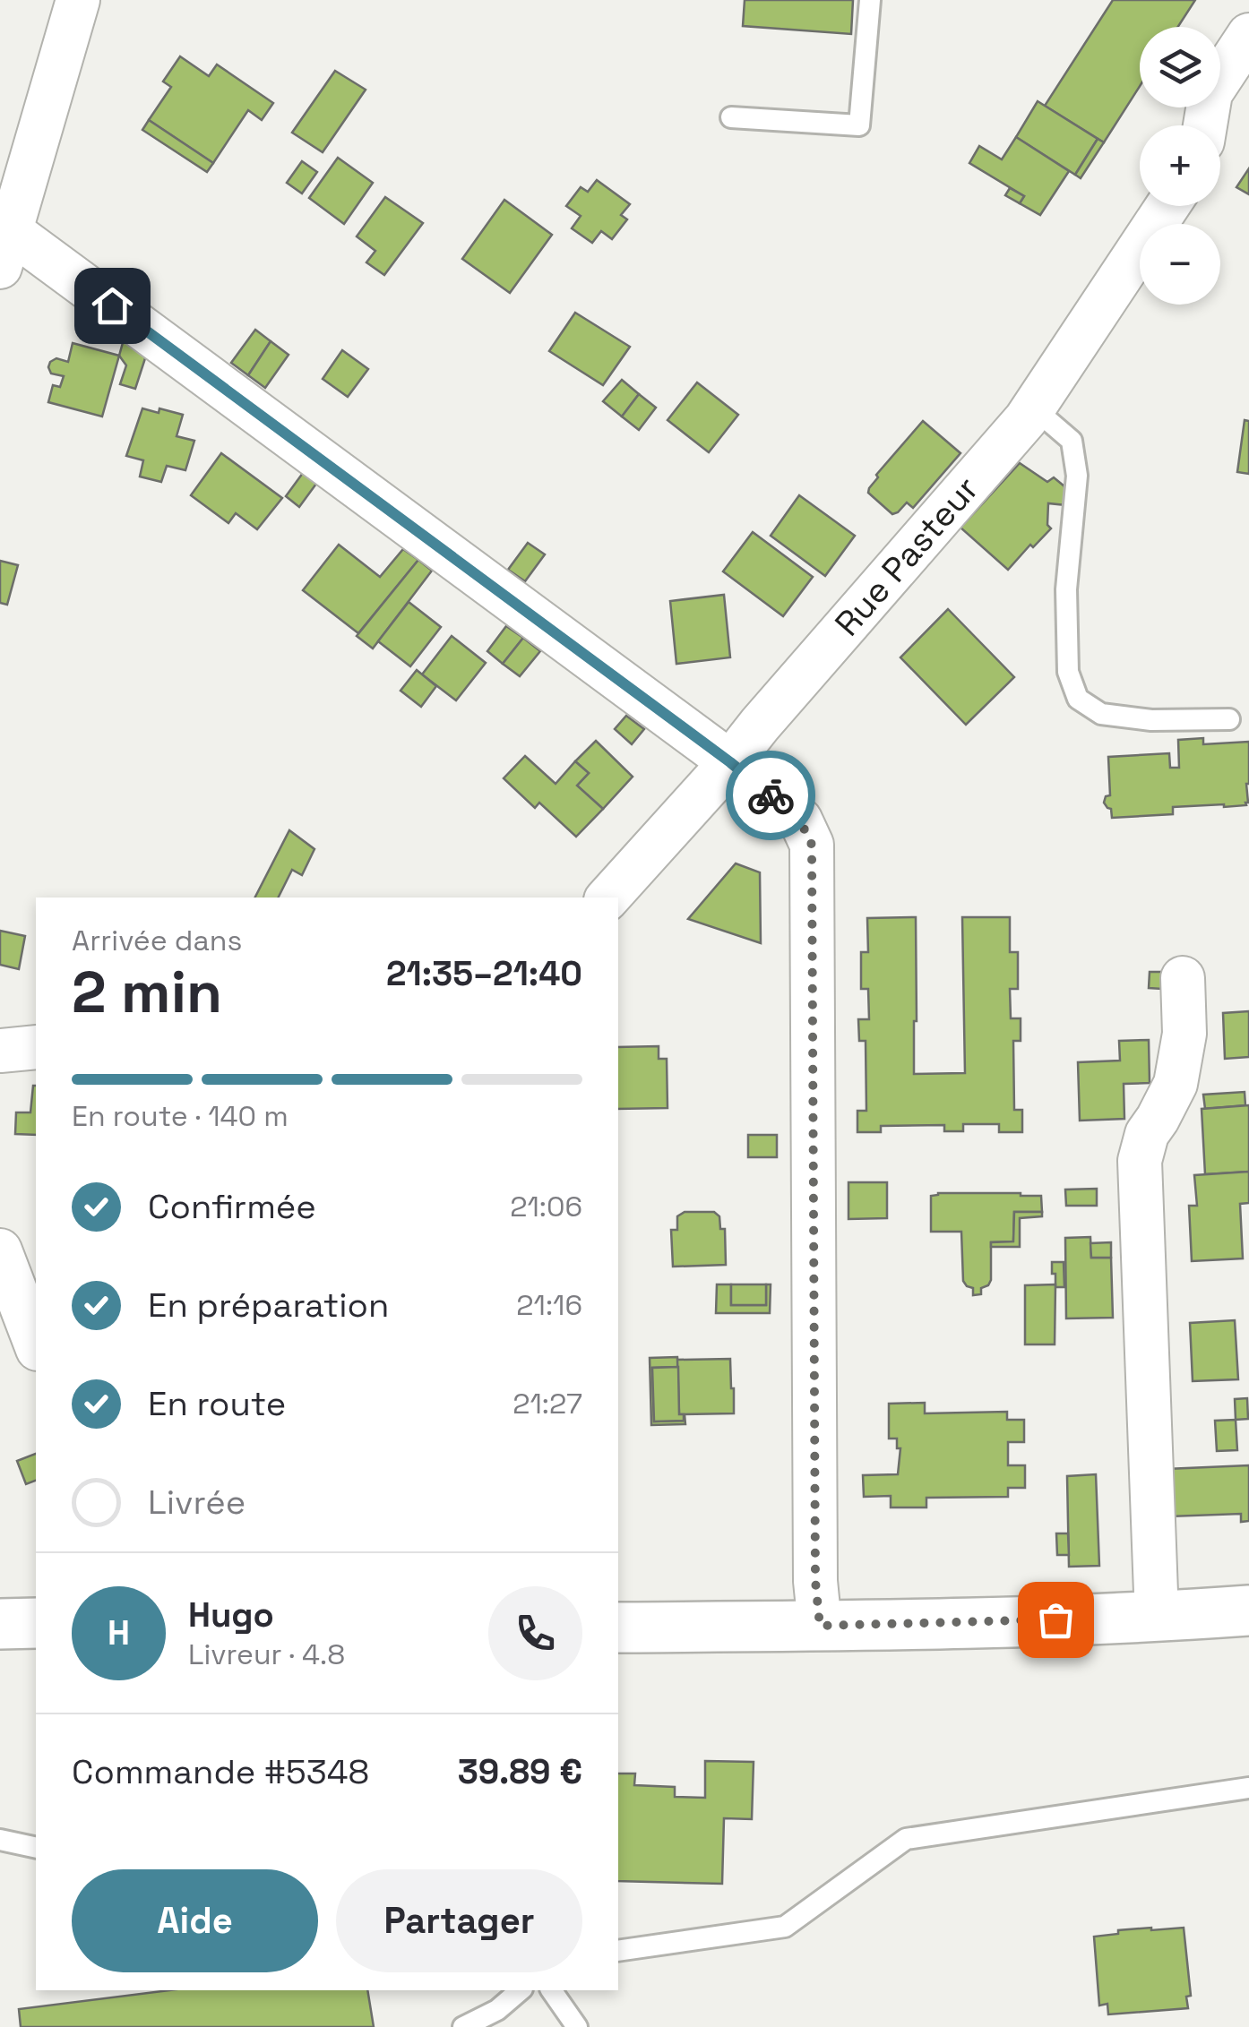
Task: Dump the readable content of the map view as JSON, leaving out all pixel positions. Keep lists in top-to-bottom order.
{
  "streets": {
    "street": ["Rue Pasteur"]
  },
  "page": {
    "map_buttons": ["+", "−"],
    "heading": ["2 min", "Arrivée dans", "21:35–21:40"],
    "panel": [
      "Hugo",
      "Livreur · 4.8",
      "Commande #5348",
      "39.89 €"
    ],
    "bar": "En route · 140 m",
    "list": [
      ["Confirmée", "21:06"],
      ["En préparation", "21:16"],
      ["En route", "21:27"],
      "Livrée"
    ],
    "round": "H",
    "buttons": ["Aide", "Partager"]
  }
}
